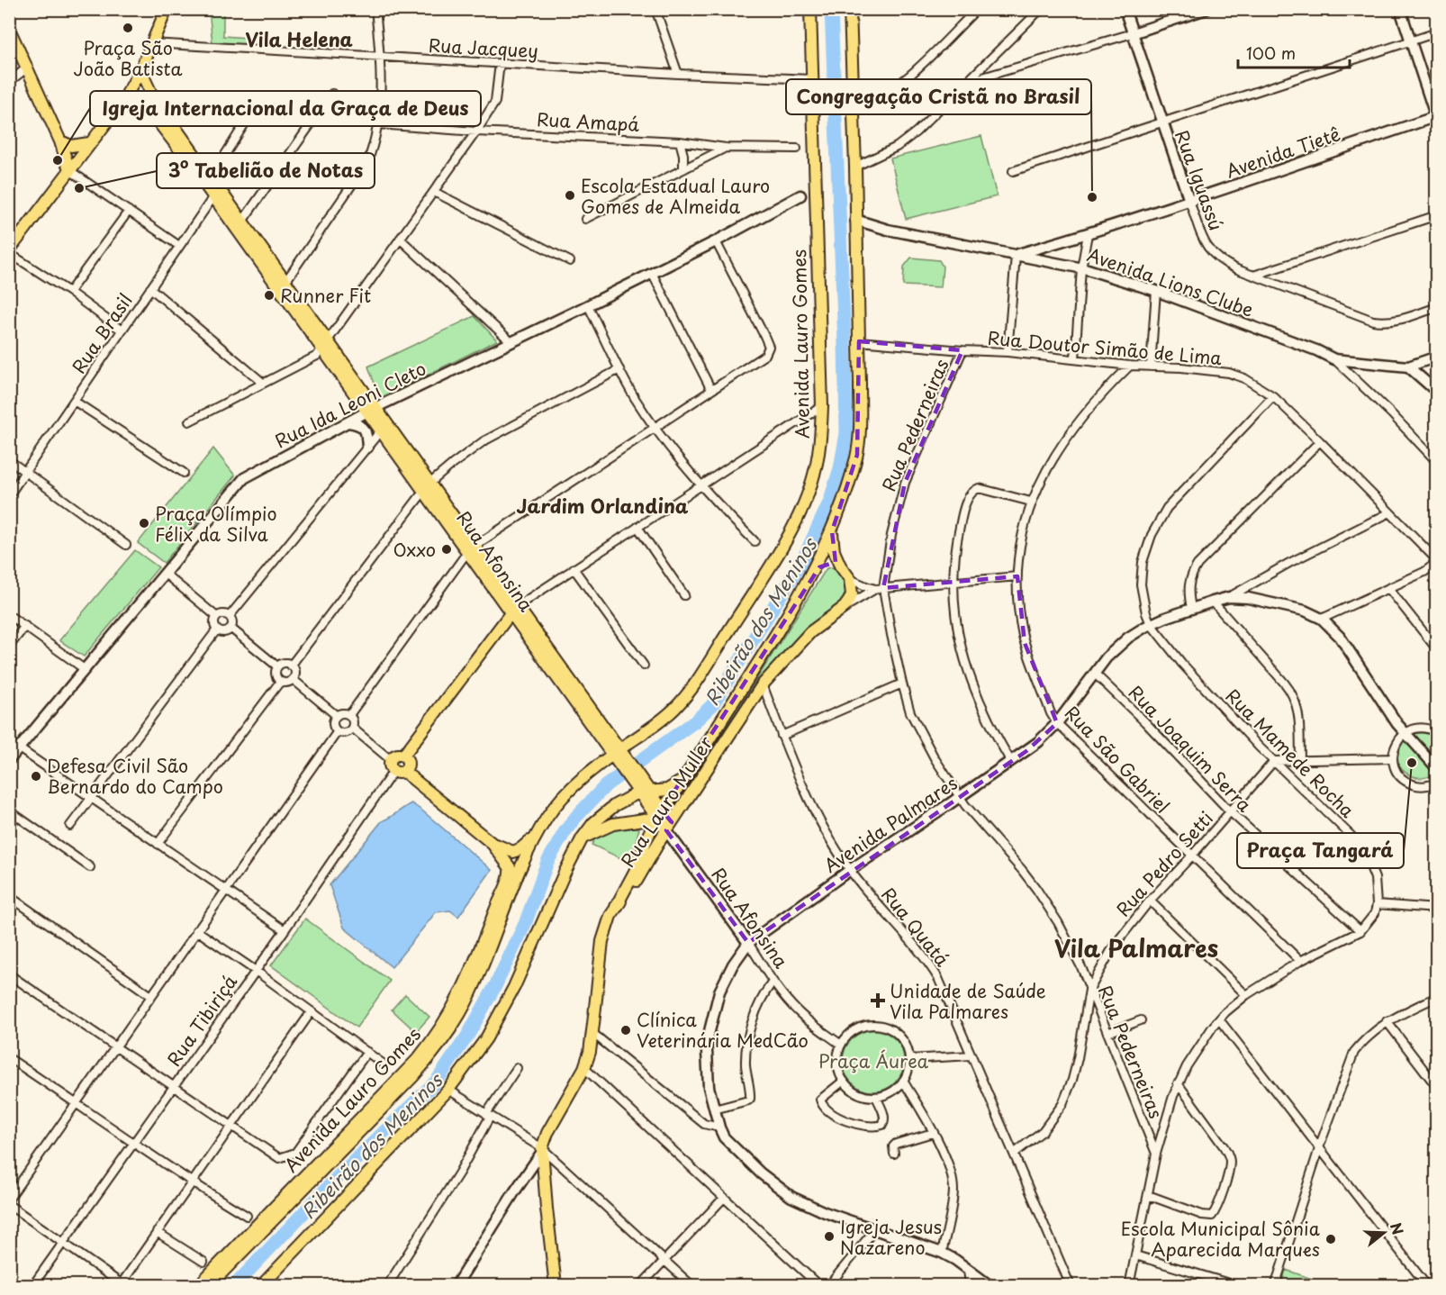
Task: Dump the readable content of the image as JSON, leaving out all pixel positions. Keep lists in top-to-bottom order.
{
  "streets": {
    "main road": ["Avenida Lauro Gomes", "Rua Afonsina", "Rua Lauro Muller"],
    "street": [
      "Rua Jacquey",
      "Rua Amapá",
      "Avenida Tietê",
      "Rua Iguassú",
      "Avenida Lions Clube",
      "Rua Brasil",
      "Rua Doutor Simão de Lima",
      "Rua Ida Leoni Cleto",
      "Rua Pederneiras",
      "Rua Joaquim Serra",
      "Rua Mamede Rocha",
      "Rua São Gabriel",
      "Avenida Palmares",
      "Rua Pedro Setti",
      "Rua Quatá",
      "Rua Tibiriçá"
    ]
  },
  "crossings": [
    ["Rua Jacquey", "Avenida Lauro Gomes"],
    ["Avenida Tietê", "Rua Iguassú"],
    ["Avenida Tietê", "Avenida Lions Clube"],
    ["Rua Brasil", "Rua Afonsina"],
    ["Avenida Lauro Gomes", "Rua Afonsina"],
    ["Rua Doutor Simão de Lima", "Rua Pederneiras"],
    ["Rua Doutor Simão de Lima", "Rua Mamede Rocha"],
    ["Rua Doutor Simão de Lima", "Rua São Gabriel"],
    ["Rua Ida Leoni Cleto", "Rua Afonsina"],
    ["Rua Pederneiras", "Avenida Palmares"],
    ["Rua Pederneiras", "Rua Pedro Setti"],
    ["Rua Afonsina", "Rua Lauro Muller"],
    ["Rua Afonsina", "Avenida Palmares"],
    ["Rua Joaquim Serra", "Avenida Palmares"],
    ["Rua Joaquim Serra", "Rua Pedro Setti"],
    ["Rua Mamede Rocha", "Avenida Palmares"],
    ["Rua Mamede Rocha", "Rua Pedro Setti"],
    ["Rua São Gabriel", "Avenida Palmares"],
    ["Rua São Gabriel", "Rua Pedro Setti"],
    ["Rua Lauro Muller", "Rua Quatá"],
    ["Avenida Palmares", "Rua Quatá"],
    ["Rua Pedro Setti", "Rua Quatá"]
  ],
  "districts": ["Vila Helena", "Jardim Orlandina", "Vila Palmares"],
  "water": ["Ribeirão dos Meninos"],
  "parks": ["Praça Áurea"],
  "places": {
    "other": [
      "Praça São João Batista",
      "Igreja Internacional da Graça de Deus",
      "3º Tabelião de Notas",
      "Escola Estadual Lauro Gomes de Almeida",
      "Congregação Cristã no Brasil",
      "Runner Fit",
      "Praça Olímpio Félix da Silva",
      "Oxxo",
      "Praça Tangará",
      "Defesa Civil São Bernardo do Campo",
      "Clínica Veterinária MedCão",
      "Igreja Jesus Nazareno",
      "Escola Municipal Sônia Aparecida Marques"
    ],
    "health": ["Unidade de Saúde Vila Palmares"]
  },
  "scale_bar": "100 m",
  "north": "right"
}
